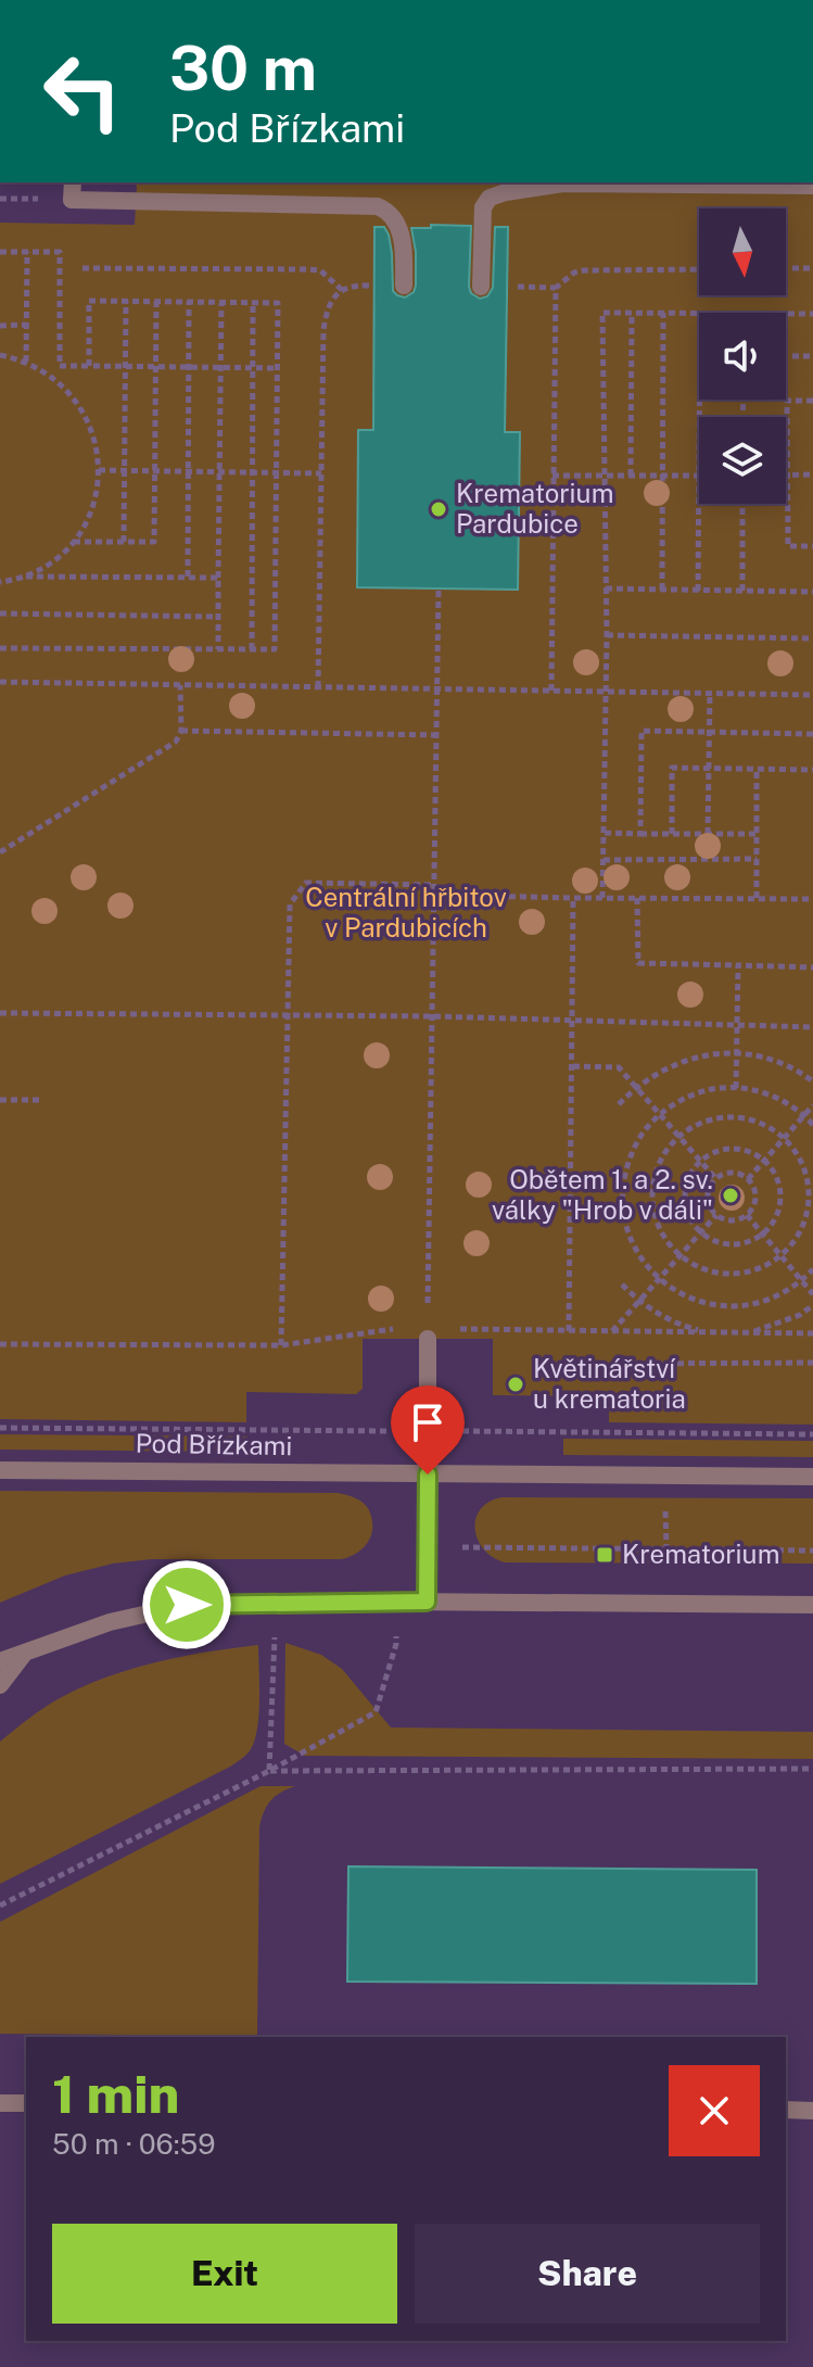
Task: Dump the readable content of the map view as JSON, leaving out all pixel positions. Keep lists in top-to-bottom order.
{
  "streets": {
    "street": ["Pod Břízkami"]
  },
  "parks": ["Centrální hřbitov v Pardubicích"],
  "places": {
    "other": ["Krematorium Pardubice", "Obětem 1. a 2. sv. války \"Hrob v dáli\"", "Květinářství u krematoria"],
    "transit": ["Krematorium"]
  },
  "north": "bottom",
  "page": {
    "turn": ["30 m", "Pod Břízkami"],
    "heading": ["1 min", "50 m · 06:59"],
    "buttons": ["Exit", "Share"]
  }
}
